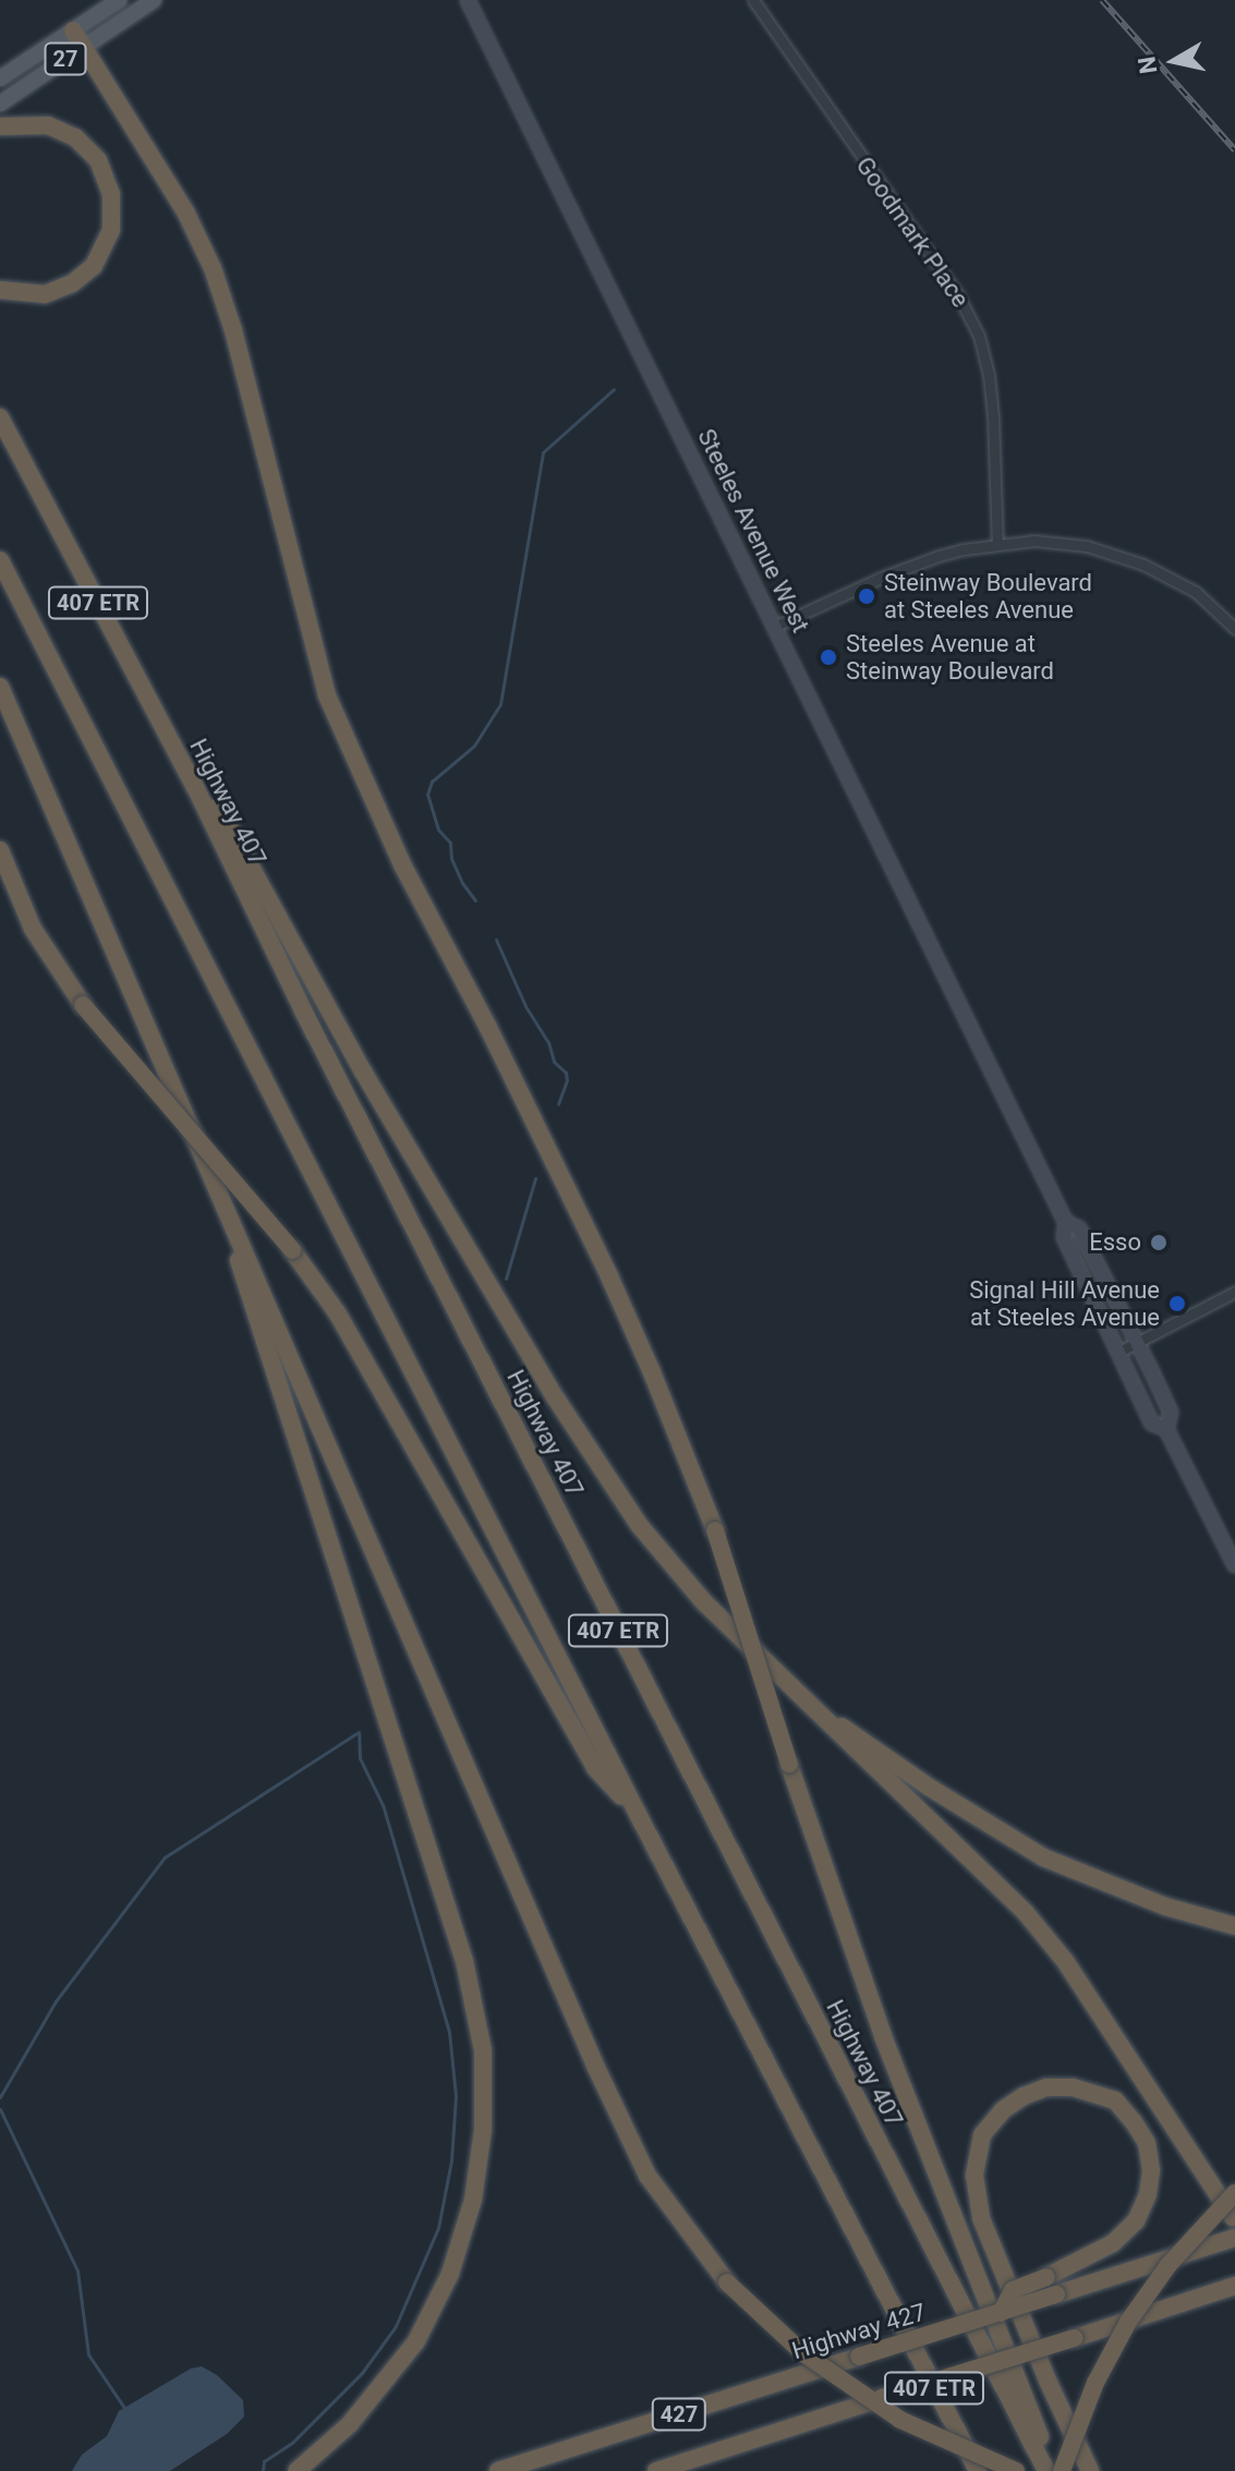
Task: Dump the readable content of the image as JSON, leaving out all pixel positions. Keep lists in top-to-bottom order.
{
  "streets": {
    "highway": [
      "407 ETR",
      "Highway 407",
      "Highway 427",
      "427"
    ],
    "main road": ["27", "Steeles Avenue West"],
    "street": ["Goodmark Place"]
  },
  "places": [
    "Steinway Boulevard at Steeles Avenue",
    "Steeles Avenue at Steinway Boulevard",
    "Esso",
    "Signal Hill Avenue at Steeles Avenue"
  ],
  "north": "left"
}
